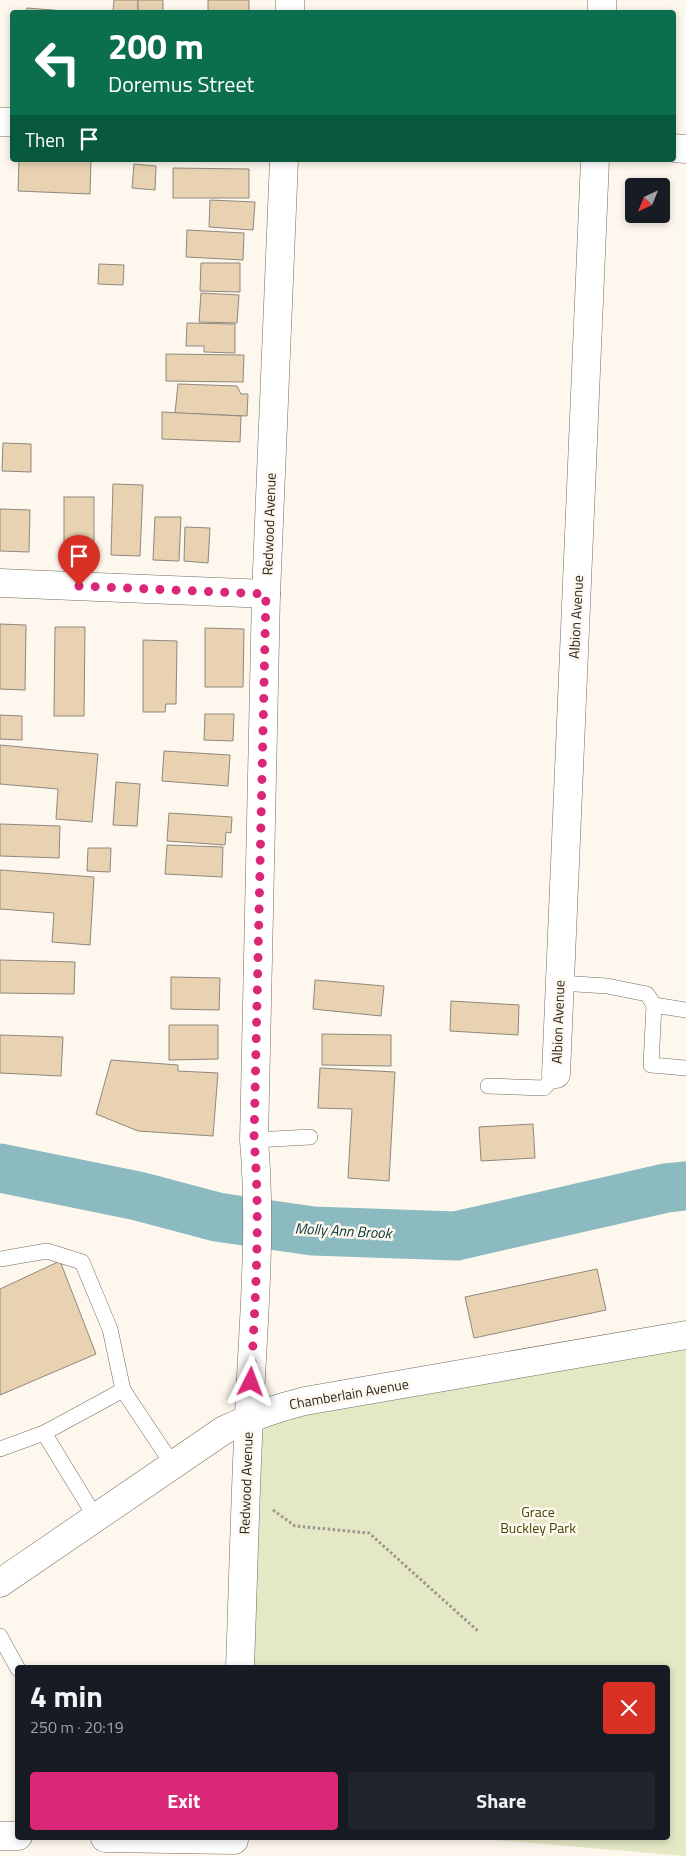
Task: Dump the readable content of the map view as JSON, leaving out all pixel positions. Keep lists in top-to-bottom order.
{
  "streets": {
    "street": ["Redwood Avenue", "Albion Avenue", "Chamberlain Avenue"]
  },
  "crossings": [
    ["Redwood Avenue", "Chamberlain Avenue"]
  ],
  "water": ["Molly Ann Brook"],
  "parks": ["Grace Buckley Park"],
  "north": "bottom left",
  "page": {
    "turn": ["200 m", "Doremus Street"],
    "then": "Then",
    "heading": ["4 min", "250 m · 20:19"],
    "buttons": ["Exit", "Share"]
  }
}
